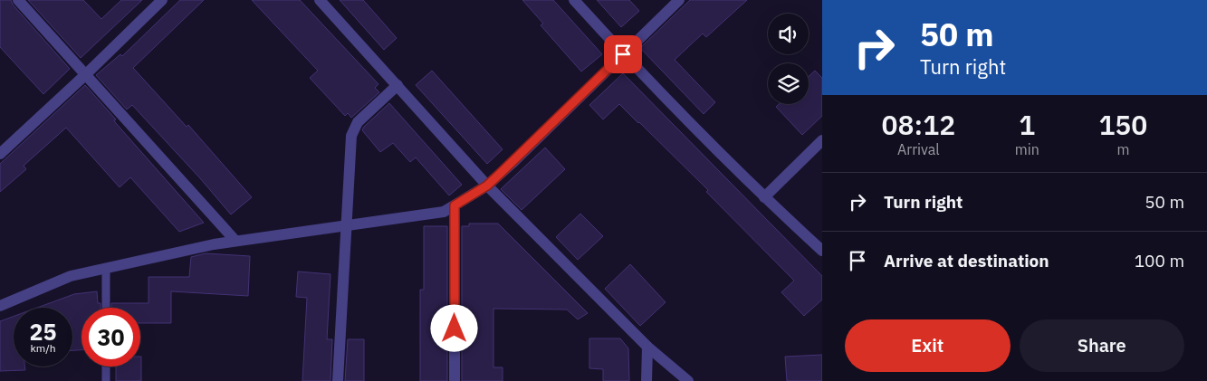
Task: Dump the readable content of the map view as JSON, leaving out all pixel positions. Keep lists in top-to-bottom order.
{
  "page": {
    "turn": ["50 m", "Turn right"],
    "eta": [
      "08:12",
      "Arrival",
      "1",
      "min",
      "150",
      "m"
    ],
    "list": [
      {
        "name": "Turn right",
        "value": "50 m"
      },
      {
        "name": "Arrive at destination",
        "value": "100 m"
      }
    ],
    "speed": "25 km/h",
    "limit": "30",
    "buttons": ["Exit", "Share"]
  }
}
